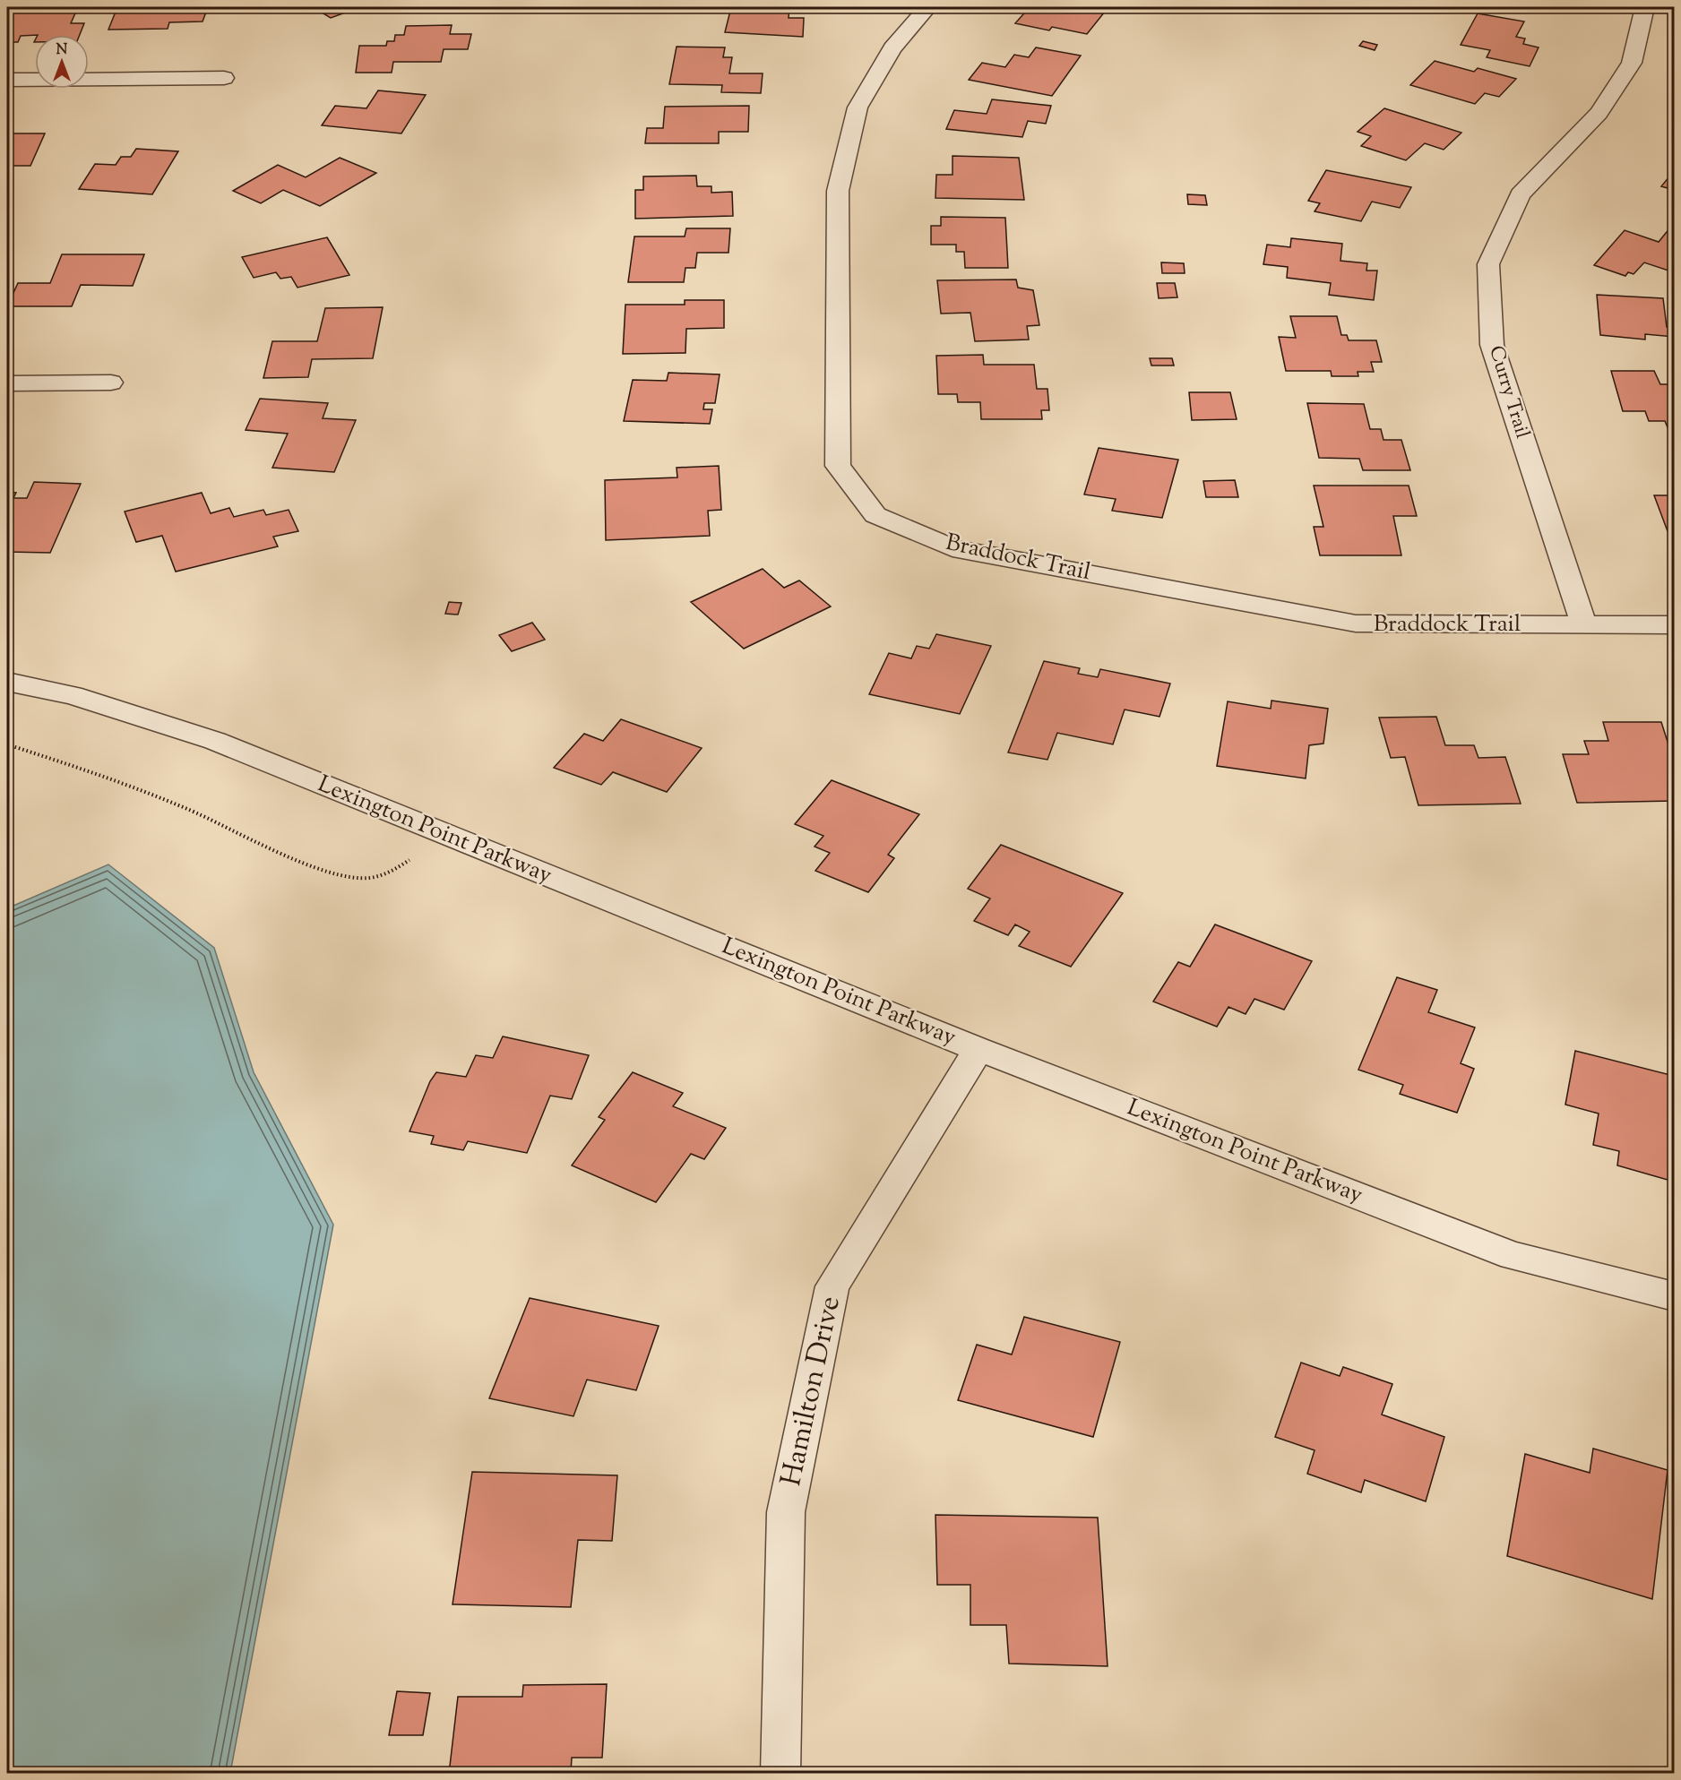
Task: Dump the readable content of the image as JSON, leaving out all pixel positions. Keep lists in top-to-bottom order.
{
  "streets": {
    "street": [
      "Curry Trail",
      "Braddock Trail",
      "Lexington Point Parkway",
      "Hamilton Drive"
    ]
  },
  "crossings": [
    ["Curry Trail", "Braddock Trail"],
    ["Lexington Point Parkway", "Hamilton Drive"]
  ],
  "north": "top"
}
